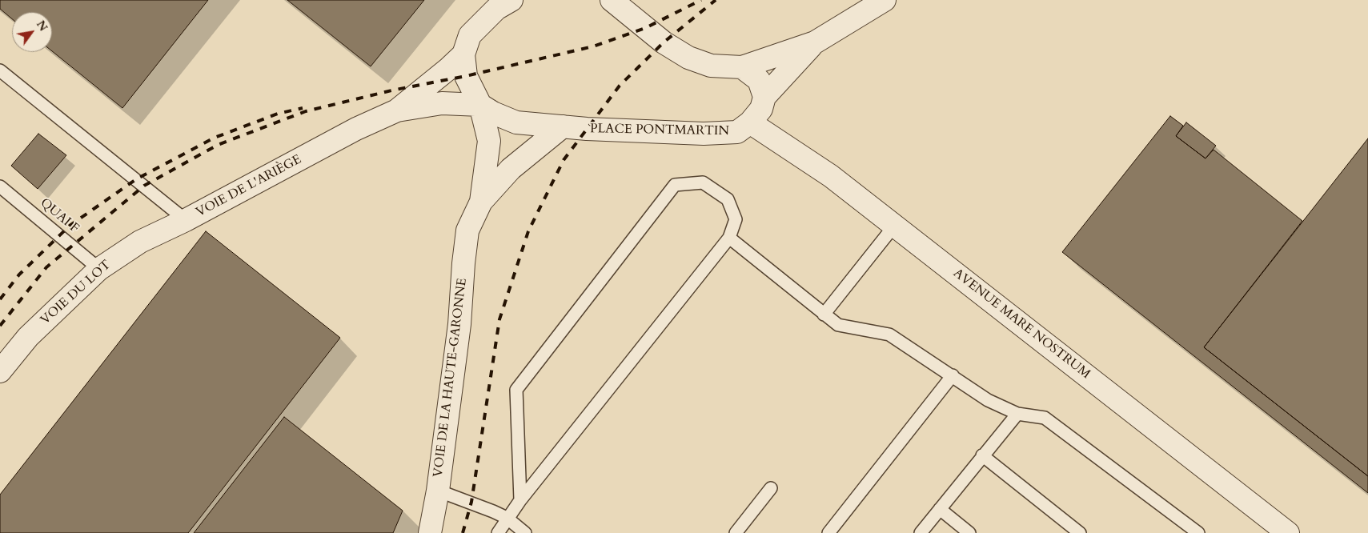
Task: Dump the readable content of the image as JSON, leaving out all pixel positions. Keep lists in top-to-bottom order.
{
  "streets": {
    "street": [
      "PLACE PONTMARTIN",
      "VOIE DE L'ARIÈGE",
      "VOIE DU LOT",
      "AVENUE MARE NOSTRUM",
      "VOIE DE LA HAUTE-GARONNE"
    ],
    "lane": ["QUAI F"]
  },
  "crossings": [
    ["PLACE PONTMARTIN", "VOIE DE L'ARIÈGE"],
    ["PLACE PONTMARTIN", "AVENUE MARE NOSTRUM"],
    ["PLACE PONTMARTIN", "VOIE DE LA HAUTE-GARONNE"],
    ["VOIE DE L'ARIÈGE", "VOIE DU LOT"],
    ["VOIE DE L'ARIÈGE", "VOIE DE LA HAUTE-GARONNE"],
    ["QUAI F", "VOIE DU LOT"]
  ],
  "north": "top right"
}
